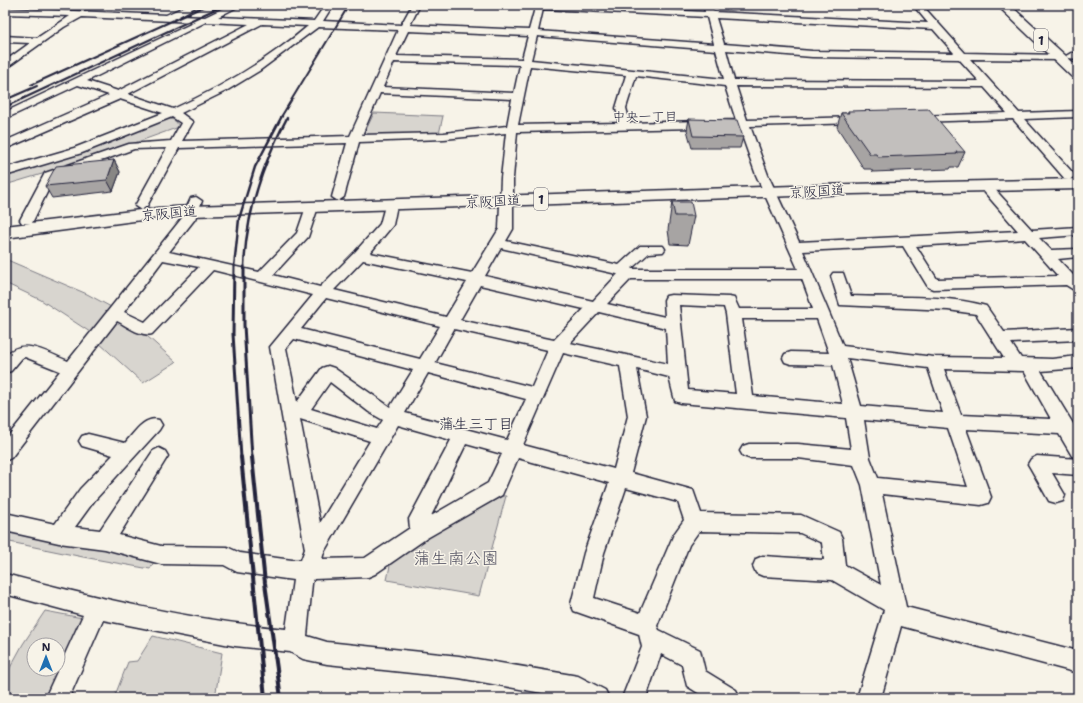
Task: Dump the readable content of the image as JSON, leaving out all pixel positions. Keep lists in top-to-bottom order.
{
  "streets": {
    "highway": ["1", "京阪国道"]
  },
  "districts": ["中央一丁目", "蒲生三丁目"],
  "parks": ["蒲生南公園"],
  "north": "top"
}
